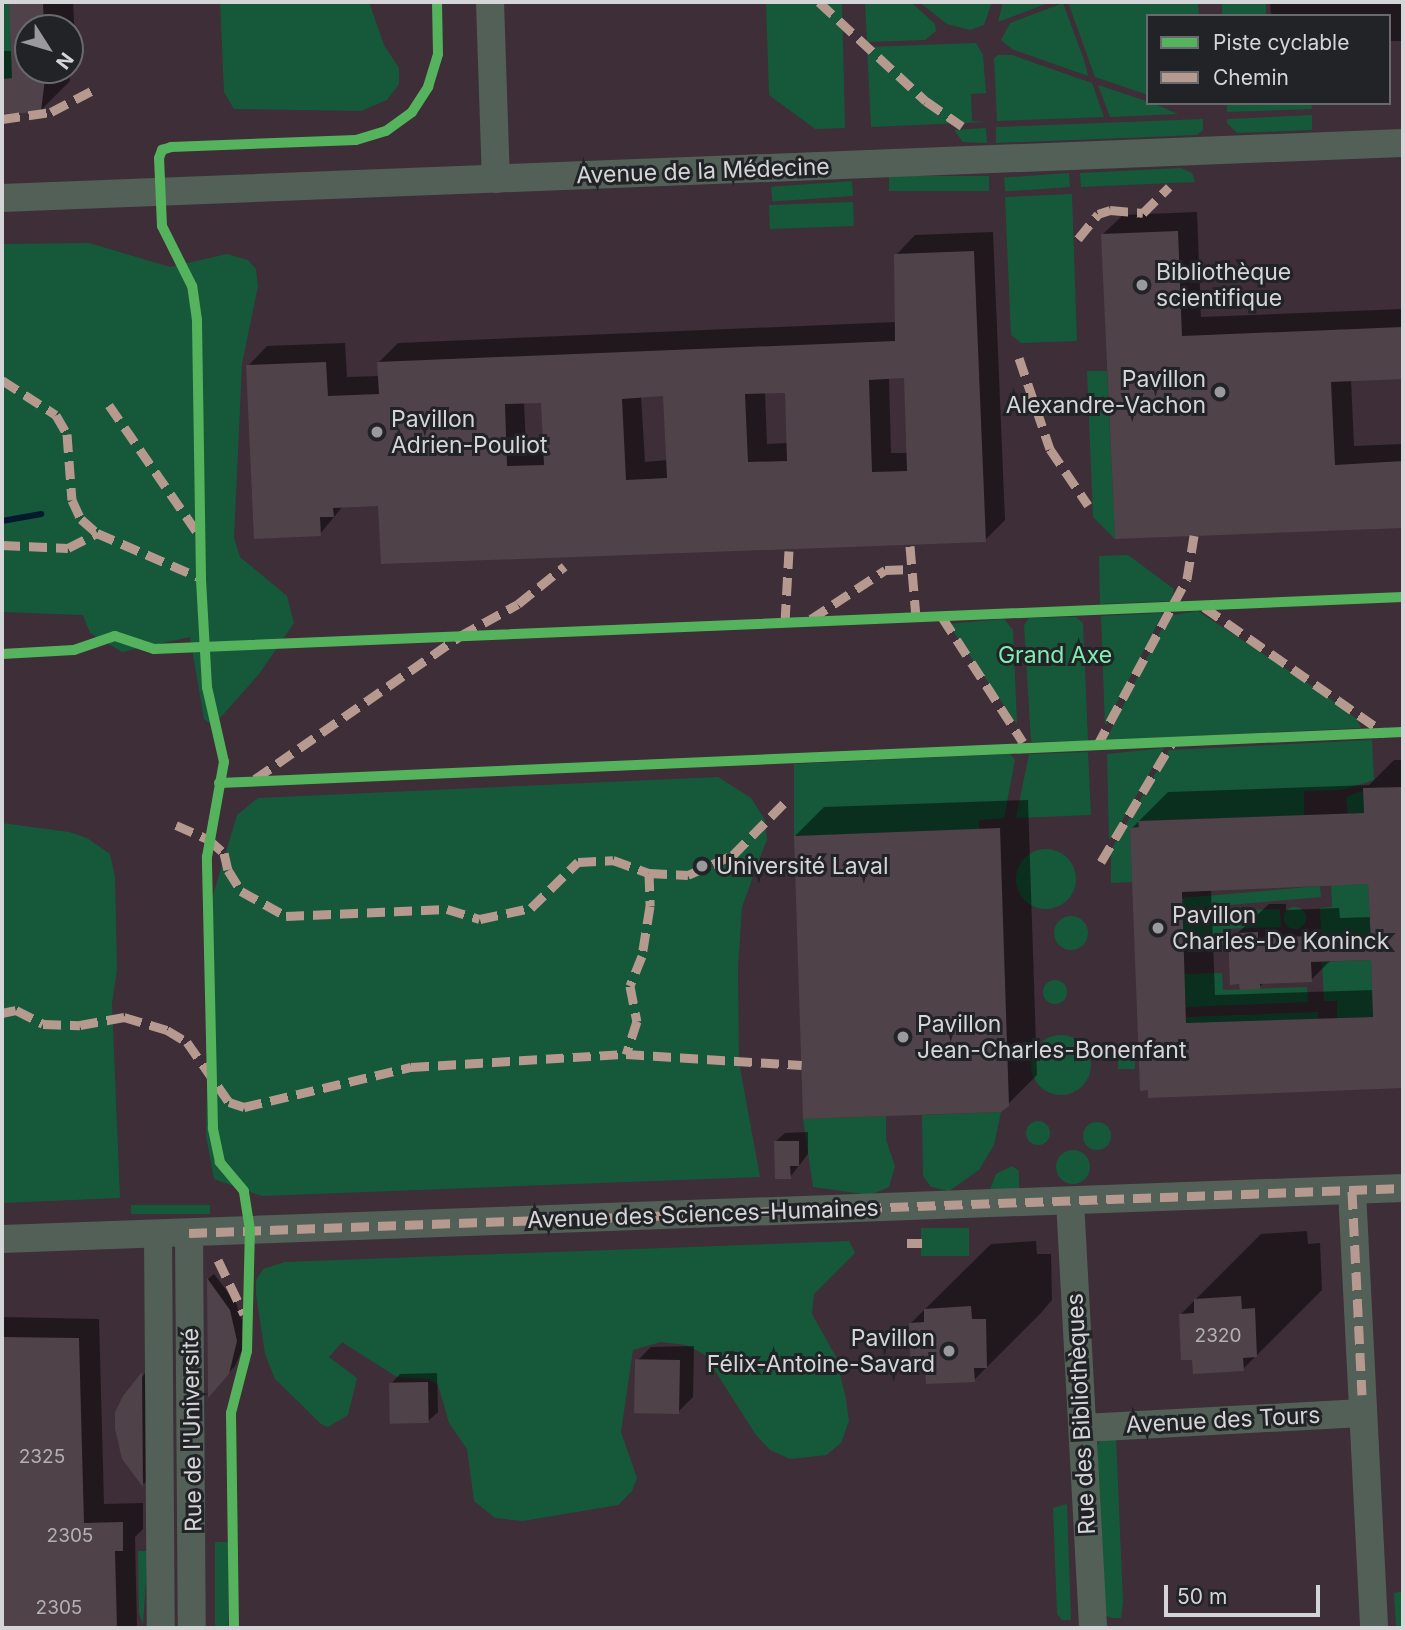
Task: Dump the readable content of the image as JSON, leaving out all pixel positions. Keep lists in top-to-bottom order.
{
  "streets": {
    "street": [
      "Avenue de la Médecine",
      "Avenue des Sciences-Humaines",
      "Rue des Bibliothèques",
      "Avenue des Tours",
      "Rue de l'Université"
    ]
  },
  "crossings": [
    ["Avenue des Sciences-Humaines", "Rue des Bibliothèques"],
    ["Avenue des Sciences-Humaines", "Rue de l'Université"],
    ["Rue des Bibliothèques", "Avenue des Tours"]
  ],
  "parks": ["Grand Axe"],
  "places": [
    "Bibliothèque scientifique",
    "Pavillon Alexandre-Vachon",
    "Pavillon Adrien-Pouliot",
    "Université Laval",
    "Pavillon Charles-De Koninck",
    "Pavillon Jean-Charles-Bonenfant",
    "Pavillon Félix-Antoine-Savard"
  ],
  "house_numbers": [
    "2320",
    "2325",
    "2305",
    "2305"
  ],
  "legend": ["Piste cyclable", "Chemin"],
  "scale_bar": "50 m",
  "north": "bottom right"
}
